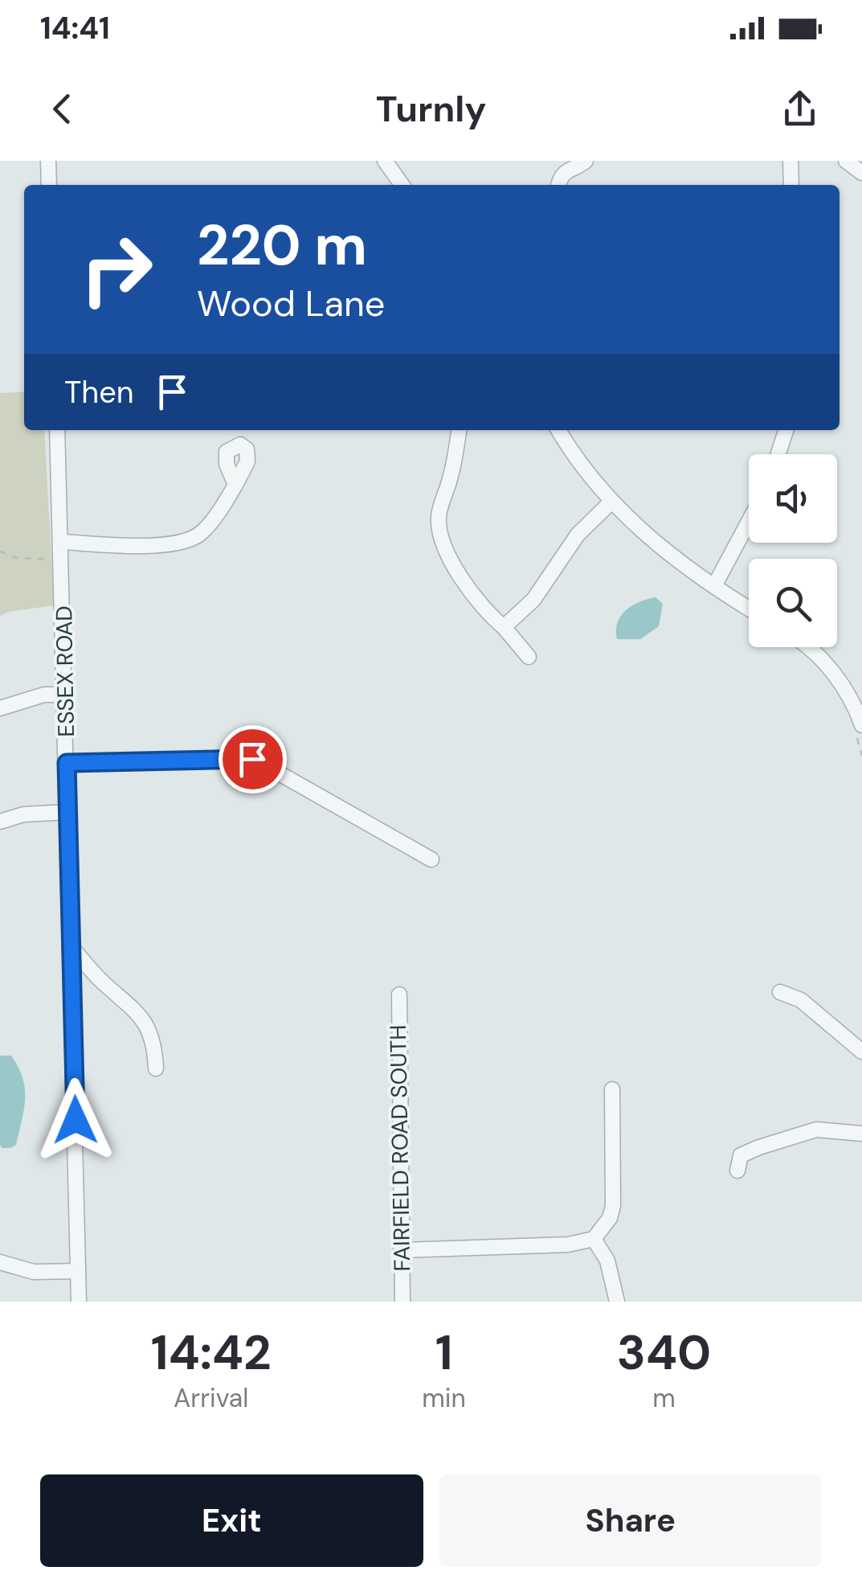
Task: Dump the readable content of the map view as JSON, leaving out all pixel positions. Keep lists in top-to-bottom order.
{
  "streets": {
    "street": ["ESSEX ROAD", "FAIRFIELD ROAD SOUTH"]
  },
  "page": {
    "status": "14:41",
    "header": "Turnly",
    "turn": ["220 m", "Wood Lane"],
    "then": "Then",
    "eta": [
      "14:42",
      "Arrival",
      "1",
      "min",
      "340",
      "m"
    ],
    "buttons": ["Exit", "Share"]
  }
}
